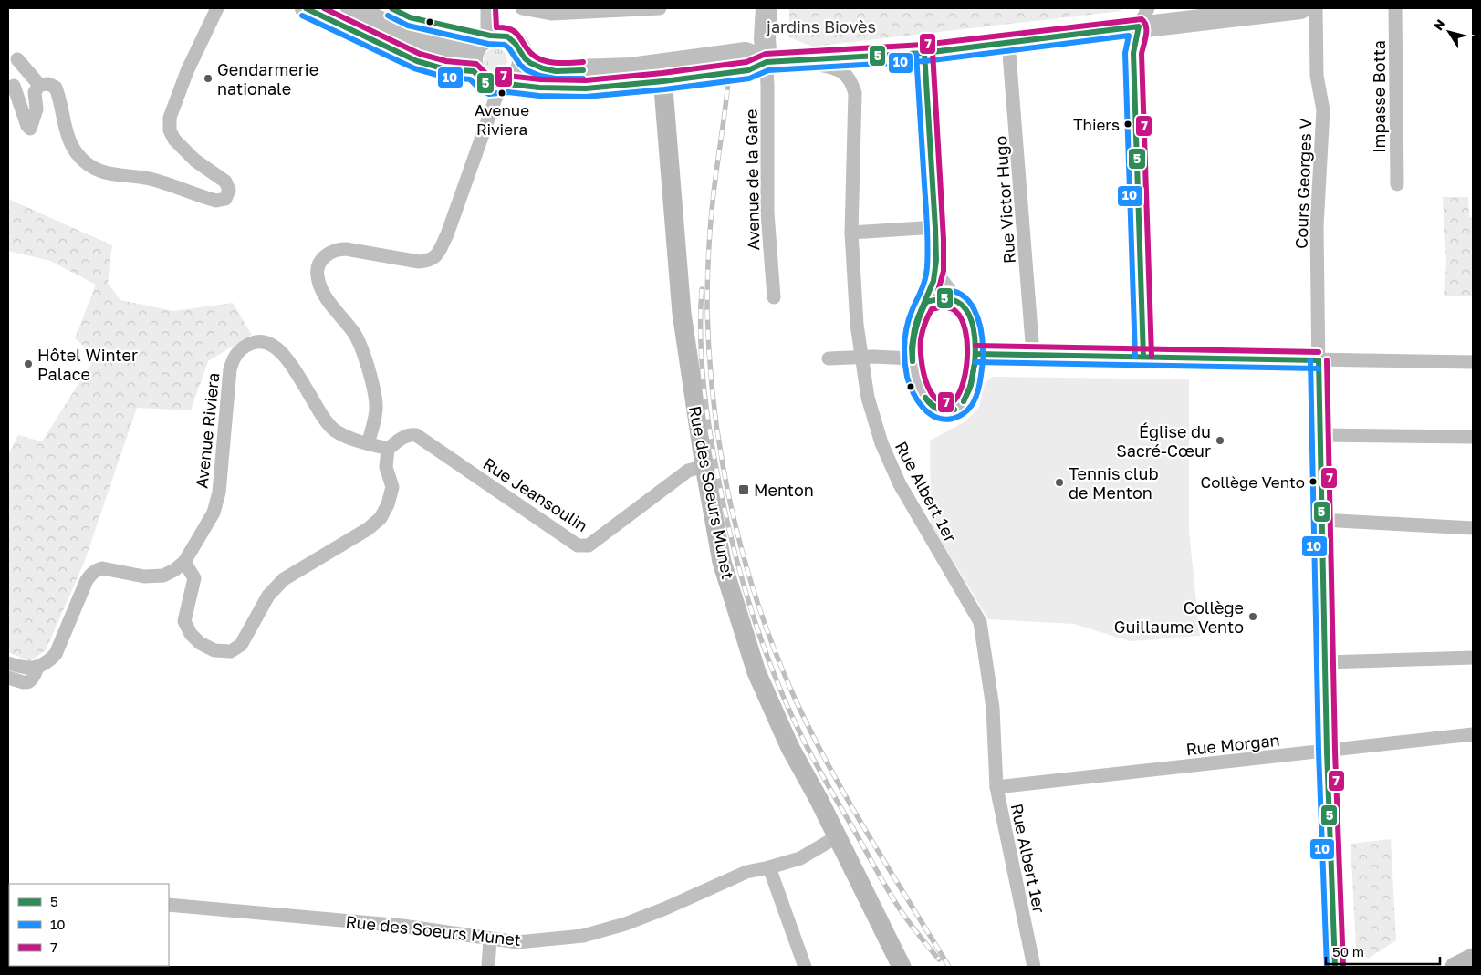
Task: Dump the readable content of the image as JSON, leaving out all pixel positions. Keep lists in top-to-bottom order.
{
  "streets": {
    "main road": ["Rue des Soeurs Munet"],
    "street": [
      "Impasse Botta",
      "Avenue de la Gare",
      "Cours Georges V",
      "Rue Victor Hugo",
      "Avenue Riviera",
      "Rue Albert 1er",
      "Rue Jeansoulin",
      "Rue Morgan"
    ]
  },
  "crossings": [
    ["Cours Georges V", "Rue Morgan"],
    ["Rue Albert 1er", "Rue Morgan"],
    ["Rue des Soeurs Munet", "Rue Jeansoulin"]
  ],
  "parks": ["jardins Biovès"],
  "places": {
    "other": [
      "Gendarmerie nationale",
      "Avenue Riviera",
      "Thiers",
      "Hôtel Winter Palace",
      "Église du Sacré-Cœur",
      "Collège Vento",
      "Tennis club de Menton",
      "Collège Guillaume Vento"
    ],
    "transit": ["Menton"]
  },
  "lines": ["transit line 5", "transit line 7", "transit line 10"],
  "legend": ["5", "10", "7"],
  "scale_bar": "50 m",
  "north": "top left"
}
